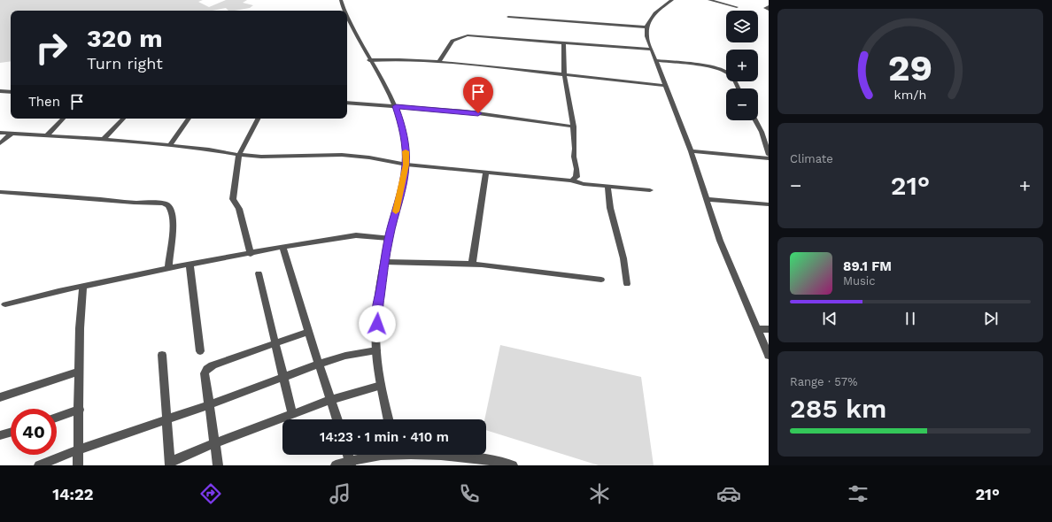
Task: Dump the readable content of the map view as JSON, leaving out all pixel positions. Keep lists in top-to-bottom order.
{
  "page": {
    "map_buttons": ["+", "−"],
    "turn": ["320 m", "Turn right"],
    "then": "Then",
    "tile": [
      "Climate",
      ["Range · 57%", "285 km"]
    ],
    "heat": ["−", "21°", "+"],
    "song": ["89.1 FM", "Music"],
    "limit": "40",
    "trip": "14:23 · 1 min · 410 m",
    "tabs": ["14:22", "21°"],
    "gauge": ["29", "km/h"]
  }
}
